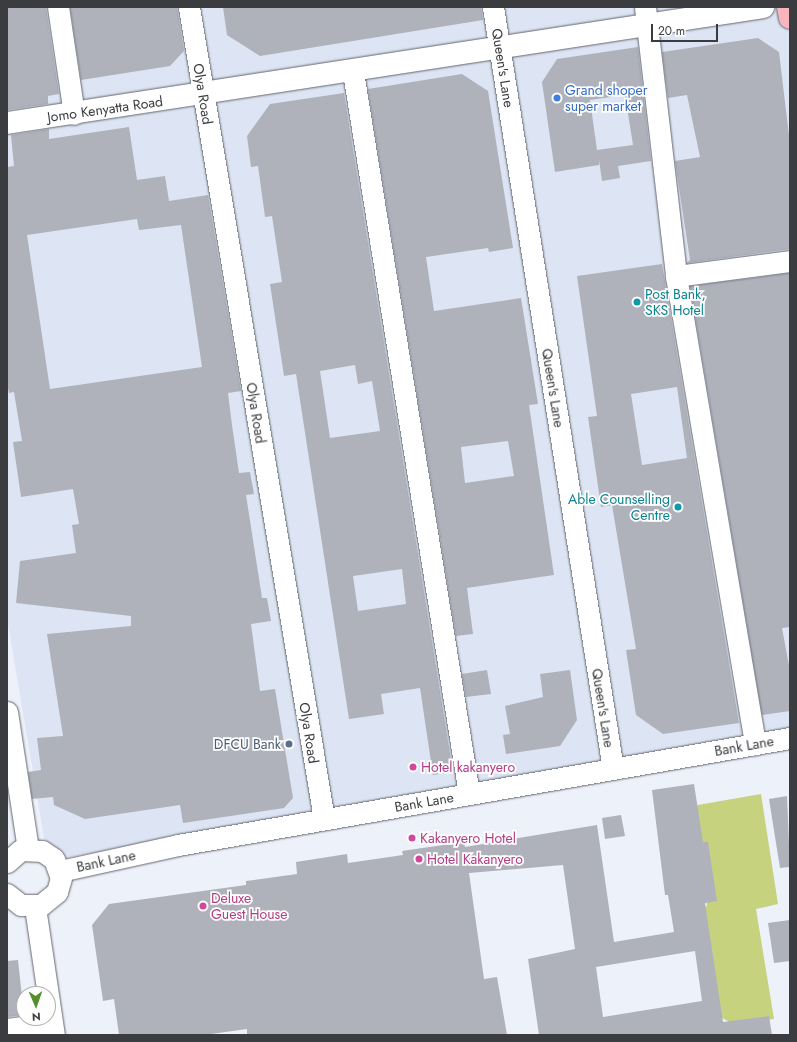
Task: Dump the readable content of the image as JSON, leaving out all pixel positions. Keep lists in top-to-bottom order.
{
  "streets": {
    "main road": ["Jomo Kenyatta Road"],
    "street": ["Queen's Lane", "Olya Road", "Bank Lane"]
  },
  "crossings": [
    ["Queen's Lane", "Jomo Kenyatta Road"],
    ["Queen's Lane", "Bank Lane"],
    ["Olya Road", "Jomo Kenyatta Road"],
    ["Olya Road", "Bank Lane"]
  ],
  "places": [
    "Grand shoper super market",
    "Post Bank, SKS Hotel",
    "Able Counselling Centre",
    "DFCU Bank",
    "Hotel kakanyero",
    "Kakanyero Hotel",
    "Hotel Kakanyero",
    "Deluxe Guest House"
  ],
  "scale_bar": "20 m",
  "north": "bottom"
}
